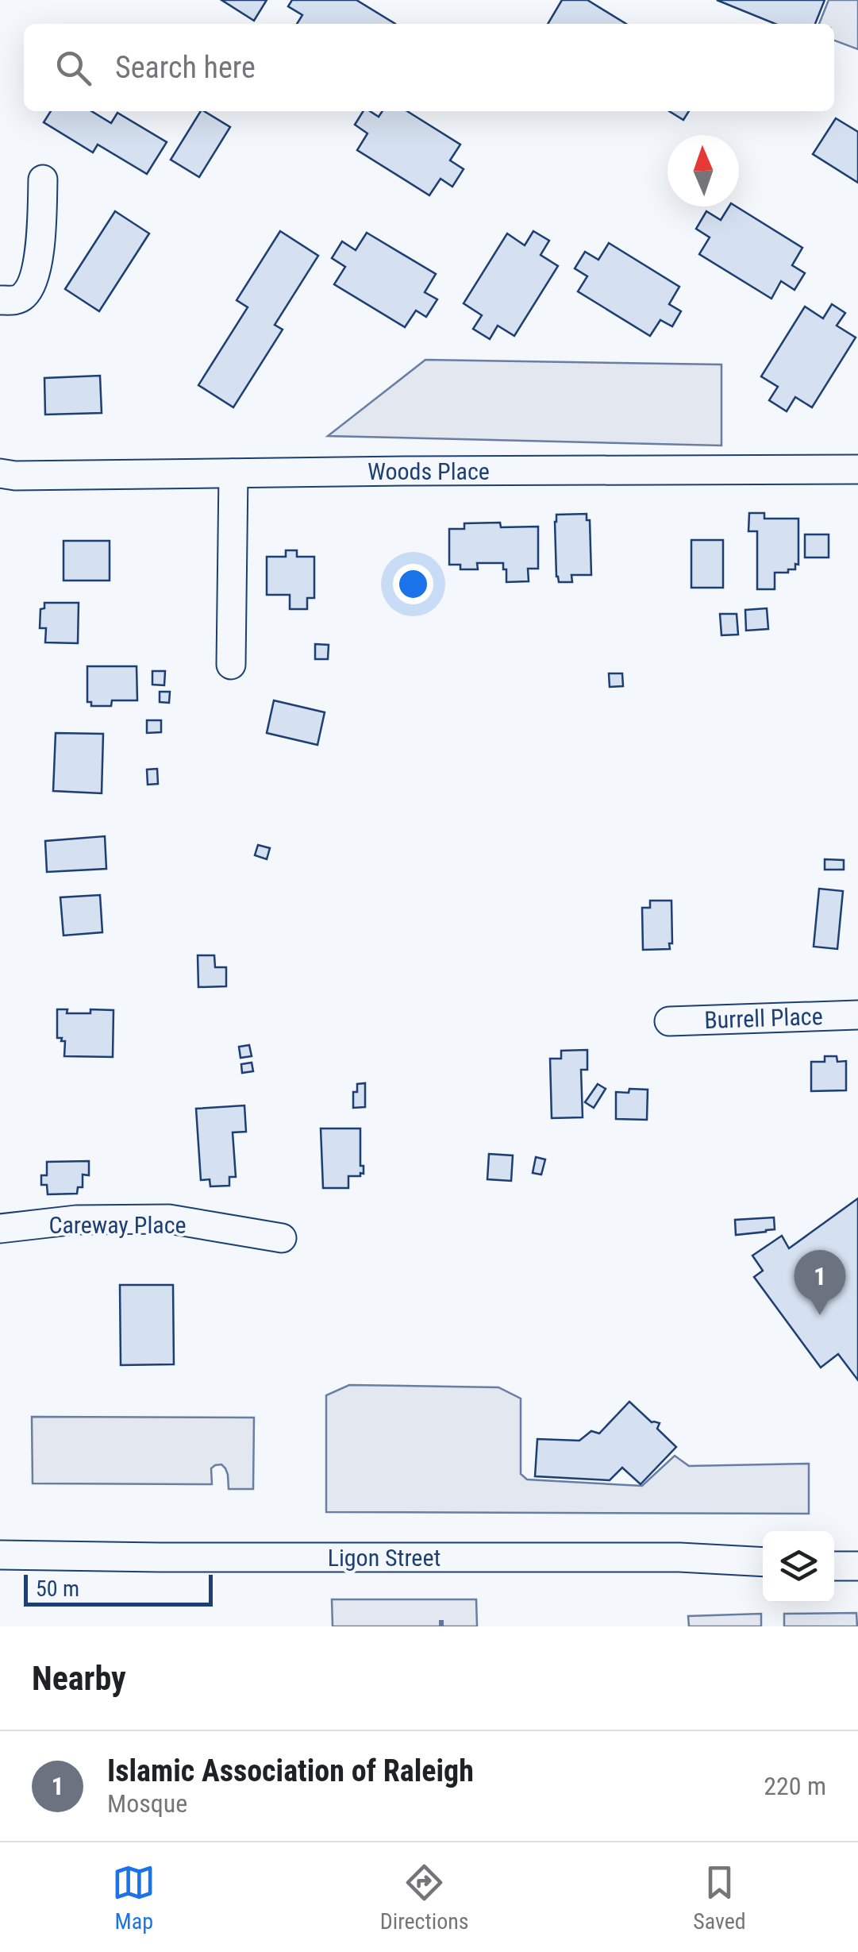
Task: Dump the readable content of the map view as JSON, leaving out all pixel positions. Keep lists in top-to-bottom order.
{
  "streets": {
    "street": [
      "Woods Place",
      "Burrell Place",
      "Careway Place",
      "Ligon Street"
    ]
  },
  "scale_bar": "50 m",
  "north": "top",
  "page": {
    "search": "Search here",
    "pins": "1",
    "scale": "50 m",
    "heading": "Nearby",
    "list": [
      {
        "mark": "1",
        "name": "Islamic Association of Raleigh",
        "note": "Mosque",
        "value": "220 m"
      }
    ],
    "nav": ["Map", "Directions", "Saved"]
  }
}
